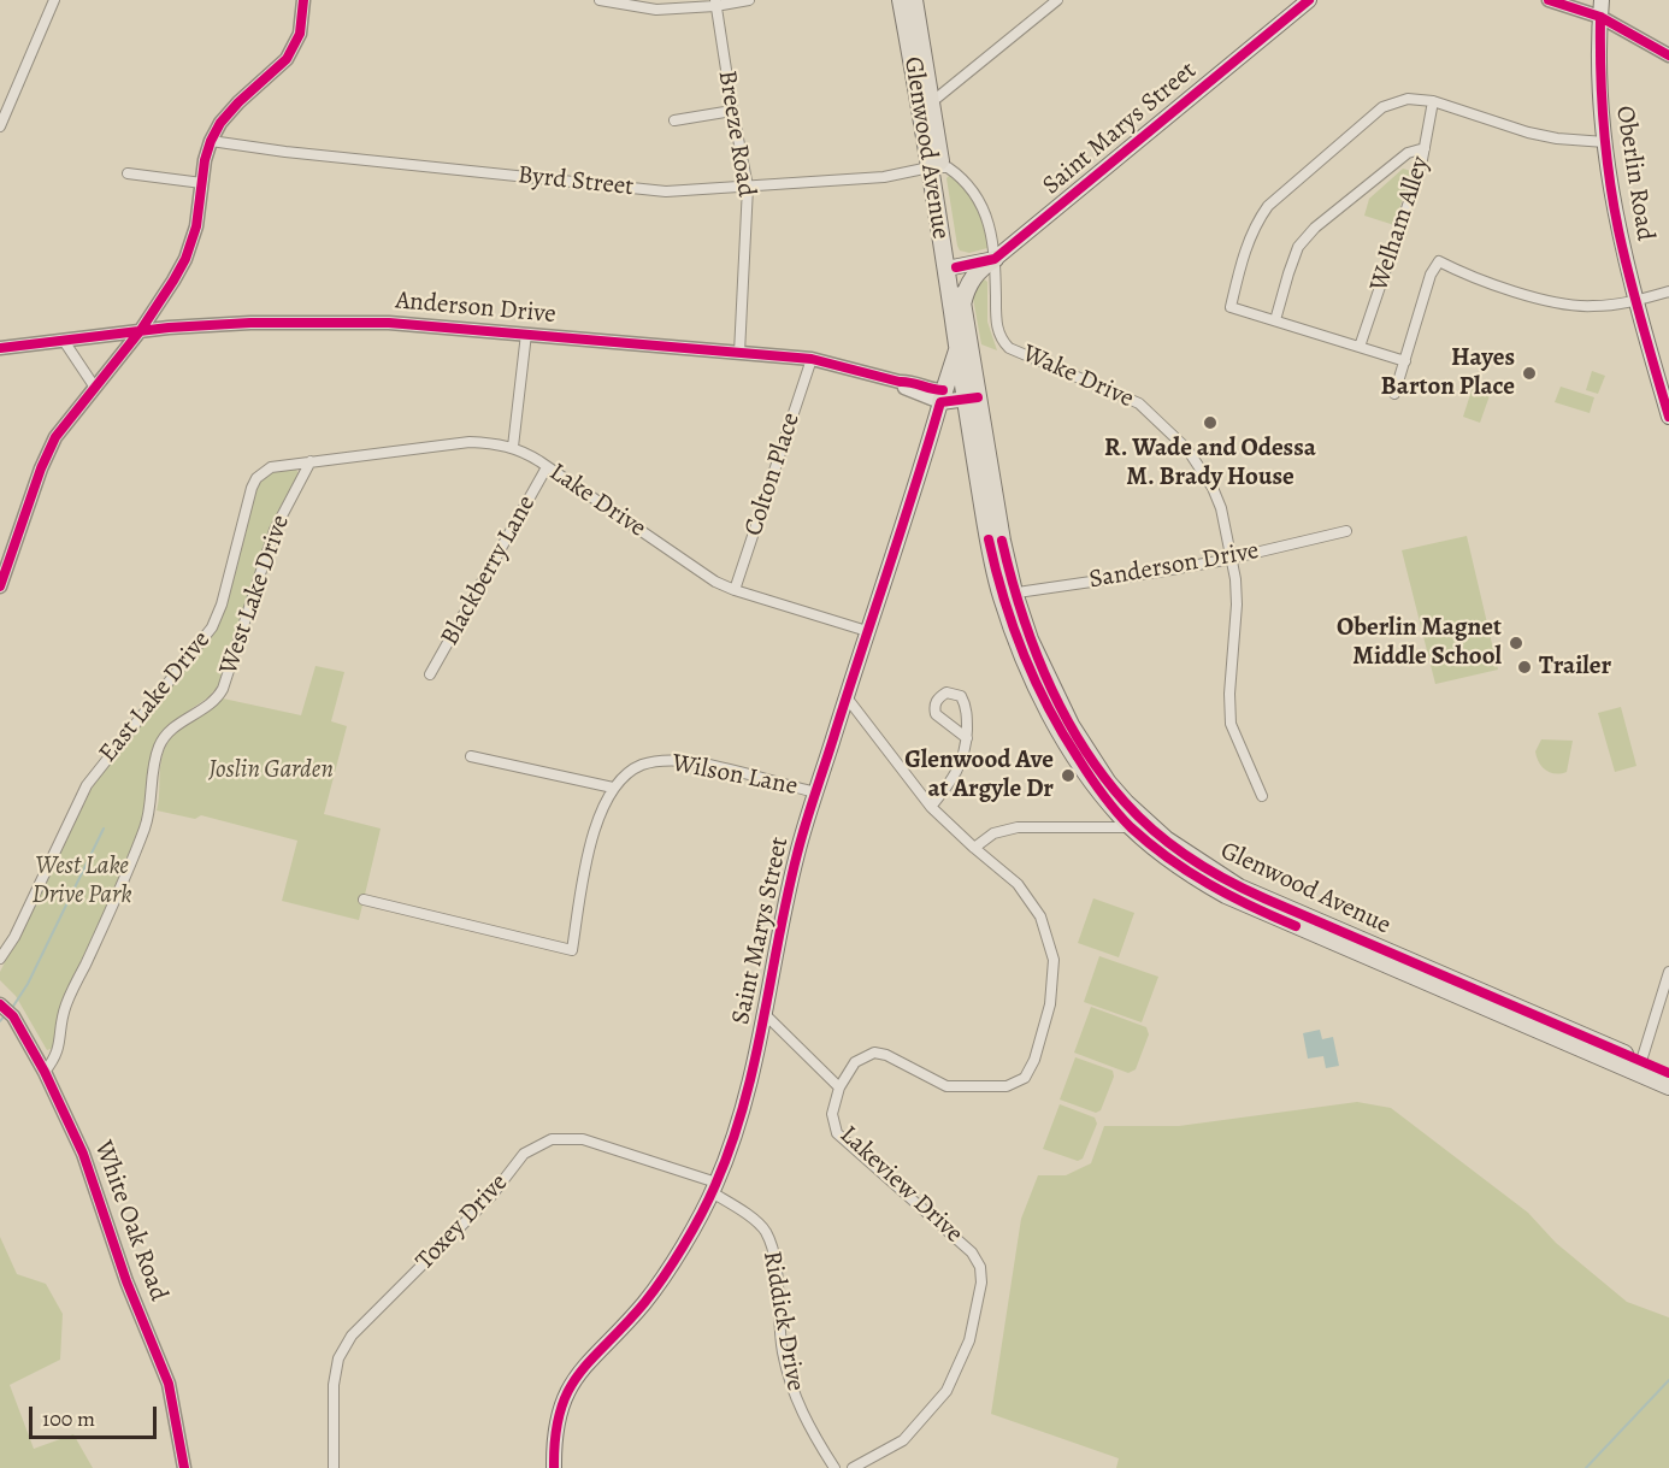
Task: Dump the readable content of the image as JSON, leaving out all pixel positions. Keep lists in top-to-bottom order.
{
  "streets": {
    "main road": ["Saint Marys Street", "Glenwood Avenue", "Oberlin Road"],
    "street": [
      "Breeze Road",
      "Byrd Street",
      "Welham Alley",
      "Anderson Drive",
      "Wake Drive",
      "Colton Place",
      "Lake Drive",
      "Sanderson Drive",
      "Blackberry Lane",
      "West Lake Drive",
      "East Lake Drive",
      "Wilson Lane",
      "Lakeview Drive",
      "White Oak Road",
      "Toxey Drive",
      "Riddick Drive"
    ]
  },
  "crossings": [
    ["Saint Marys Street", "Glenwood Avenue"],
    ["Saint Marys Street", "Anderson Drive"],
    ["Saint Marys Street", "Wake Drive"],
    ["Saint Marys Street", "Lake Drive"],
    ["Saint Marys Street", "Wilson Lane"],
    ["Saint Marys Street", "Lakeview Drive"],
    ["Saint Marys Street", "Toxey Drive"],
    ["Saint Marys Street", "Riddick Drive"],
    ["Breeze Road", "Byrd Street"],
    ["Breeze Road", "Anderson Drive"],
    ["Glenwood Avenue", "Byrd Street"],
    ["Glenwood Avenue", "Wake Drive"],
    ["Glenwood Avenue", "Sanderson Drive"],
    ["Byrd Street", "Wake Drive"],
    ["Anderson Drive", "Colton Place"],
    ["Wake Drive", "Sanderson Drive"],
    ["Colton Place", "Lake Drive"],
    ["Lake Drive", "Blackberry Lane"],
    ["Lake Drive", "West Lake Drive"],
    ["Lake Drive", "East Lake Drive"],
    ["West Lake Drive", "East Lake Drive"],
    ["West Lake Drive", "White Oak Road"],
    ["Toxey Drive", "Riddick Drive"]
  ],
  "parks": ["Joslin Garden", "West Lake Drive Park"],
  "places": [
    "Hayes Barton Place",
    "R. Wade and Odessa M. Brady House",
    "Oberlin Magnet Middle School",
    "Trailer",
    "Glenwood Ave at Argyle Dr"
  ],
  "scale_bar": "100 m"
}
